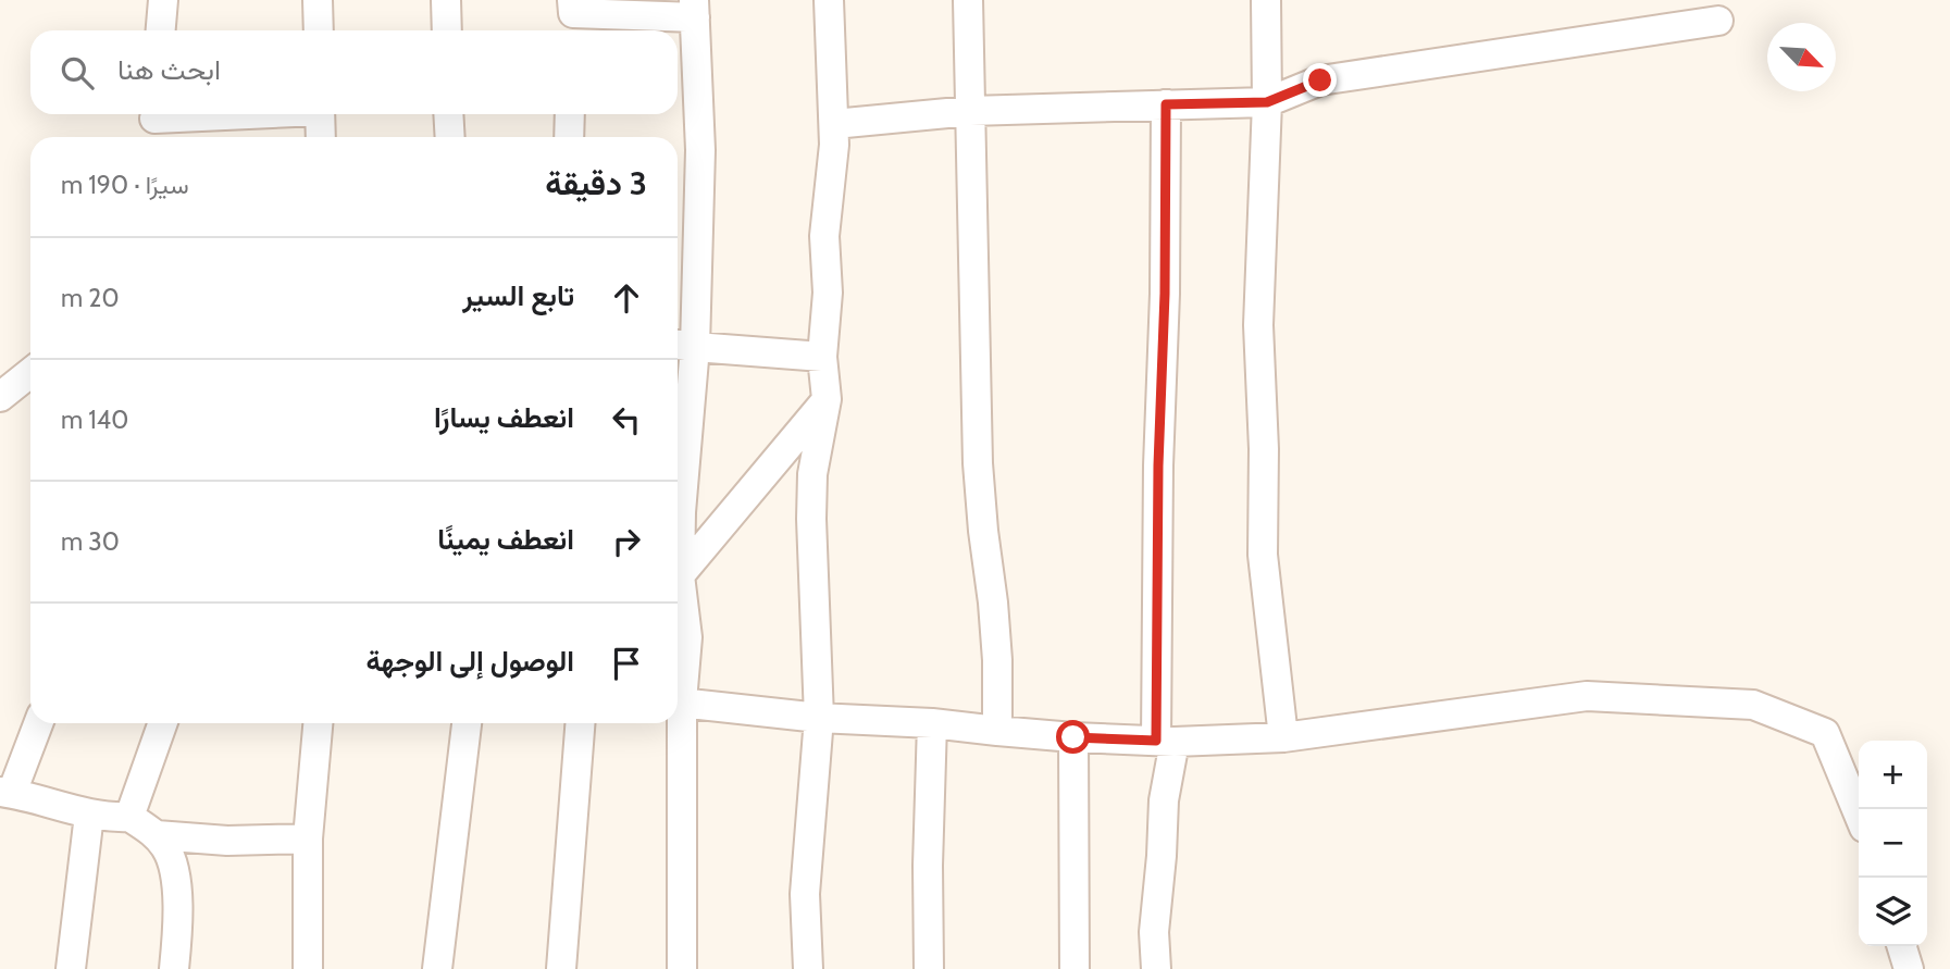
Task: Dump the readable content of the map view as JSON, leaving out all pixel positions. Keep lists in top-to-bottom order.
{
  "north": "bottom right",
  "page": {
    "search": "ابحث هنا",
    "heading": ["3 دقيقة", "سيرًا · 190 m"],
    "list": [
      ["تابع السير", "20 m"],
      ["انعطف يسارًا", "140 m"],
      ["انعطف يمينًا", "30 m"],
      "الوصول إلى الوجهة"
    ],
    "map_buttons": ["+", "−"]
  }
}
